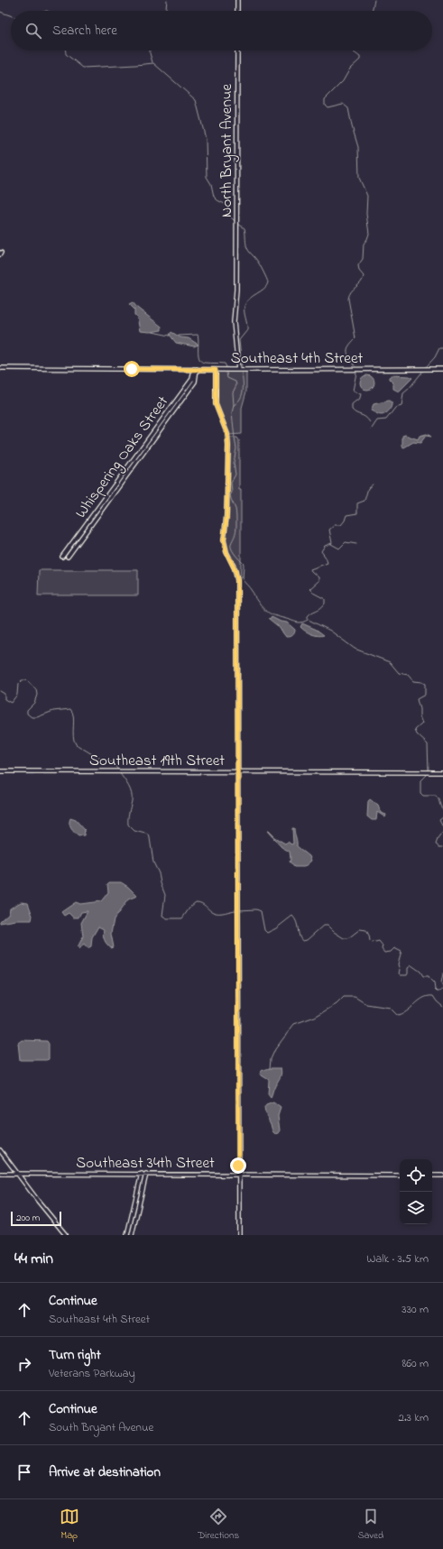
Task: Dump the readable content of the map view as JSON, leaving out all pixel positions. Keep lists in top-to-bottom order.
{
  "streets": {
    "street": [
      "North Bryant Avenue",
      "Southeast 4th Street",
      "Whispering Oaks Street",
      "Southeast 19th Street",
      "Southeast 34th Street"
    ]
  },
  "crossings": [
    ["North Bryant Avenue", "Southeast 4th Street"],
    ["Southeast 4th Street", "Whispering Oaks Street"]
  ],
  "scale_bar": "200 m",
  "page": {
    "search": "Search here",
    "scale": "200 m",
    "heading": ["44 min", "Walk · 3.5 km"],
    "list": [
      ["Continue", "Southeast 4th Street", "330 m"],
      ["Turn right", "Veterans Parkway", "860 m"],
      ["Continue", "South Bryant Avenue", "2.3 km"],
      "Arrive at destination"
    ],
    "nav": ["Map", "Directions", "Saved"]
  }
}
